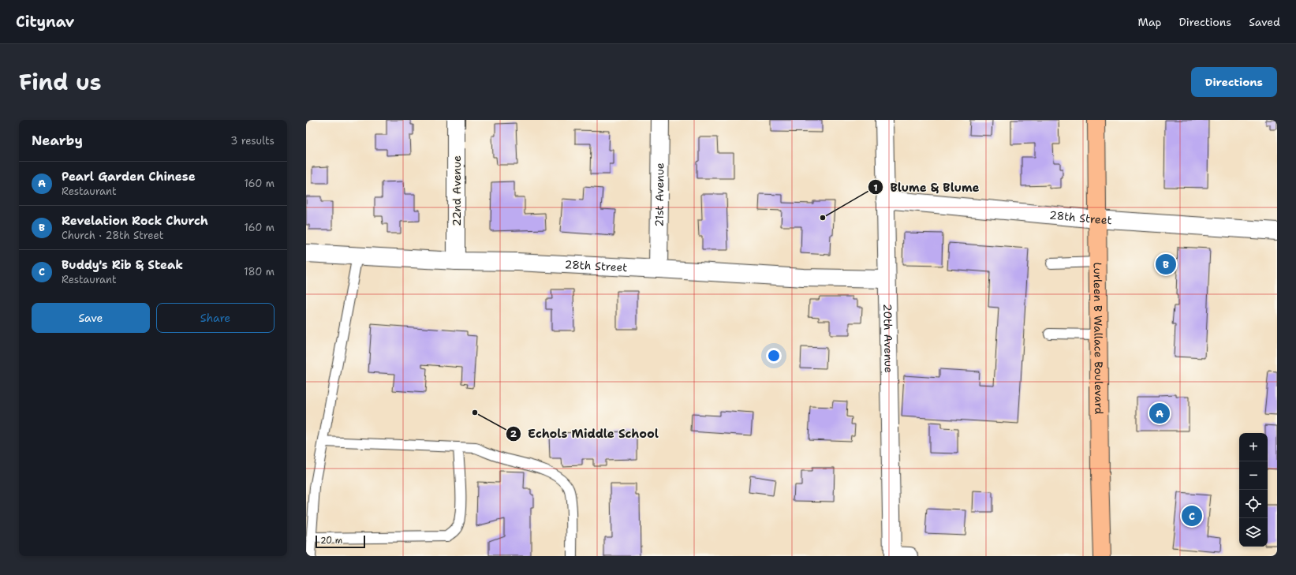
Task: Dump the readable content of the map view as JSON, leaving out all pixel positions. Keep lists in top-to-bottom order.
{
  "streets": {
    "highway": ["Lurleen B Wallace Boulevard"],
    "street": [
      "22nd Avenue",
      "21st Avenue",
      "28th Street",
      "20th Avenue"
    ]
  },
  "crossings": [
    ["22nd Avenue", "28th Street"],
    ["21st Avenue", "28th Street"],
    ["28th Street", "20th Avenue"],
    ["28th Street", "Lurleen B Wallace Boulevard"]
  ],
  "places": ["Blume & Blume", "Echols Middle School"],
  "scale_bar": "20 m",
  "page": {
    "header": "Citynav",
    "nav": ["Map", "Directions", "Saved"],
    "title": "Find us",
    "buttons": [
      "Directions",
      ["Save", "Share"]
    ],
    "heading": ["Nearby", "3 results"],
    "list": [
      {
        "mark": "A",
        "name": "Pearl Garden Chinese",
        "note": "Restaurant",
        "value": "160 m"
      },
      {
        "mark": "B",
        "name": "Revelation Rock Church",
        "note": "Church · 28th Street",
        "value": "160 m"
      },
      {
        "mark": "C",
        "name": "Buddy's Rib & Steak",
        "note": "Restaurant",
        "value": "180 m"
      }
    ],
    "pins": ["B", "A", "C"],
    "map_buttons": ["+", "−"],
    "scale": "20 m"
  }
}
